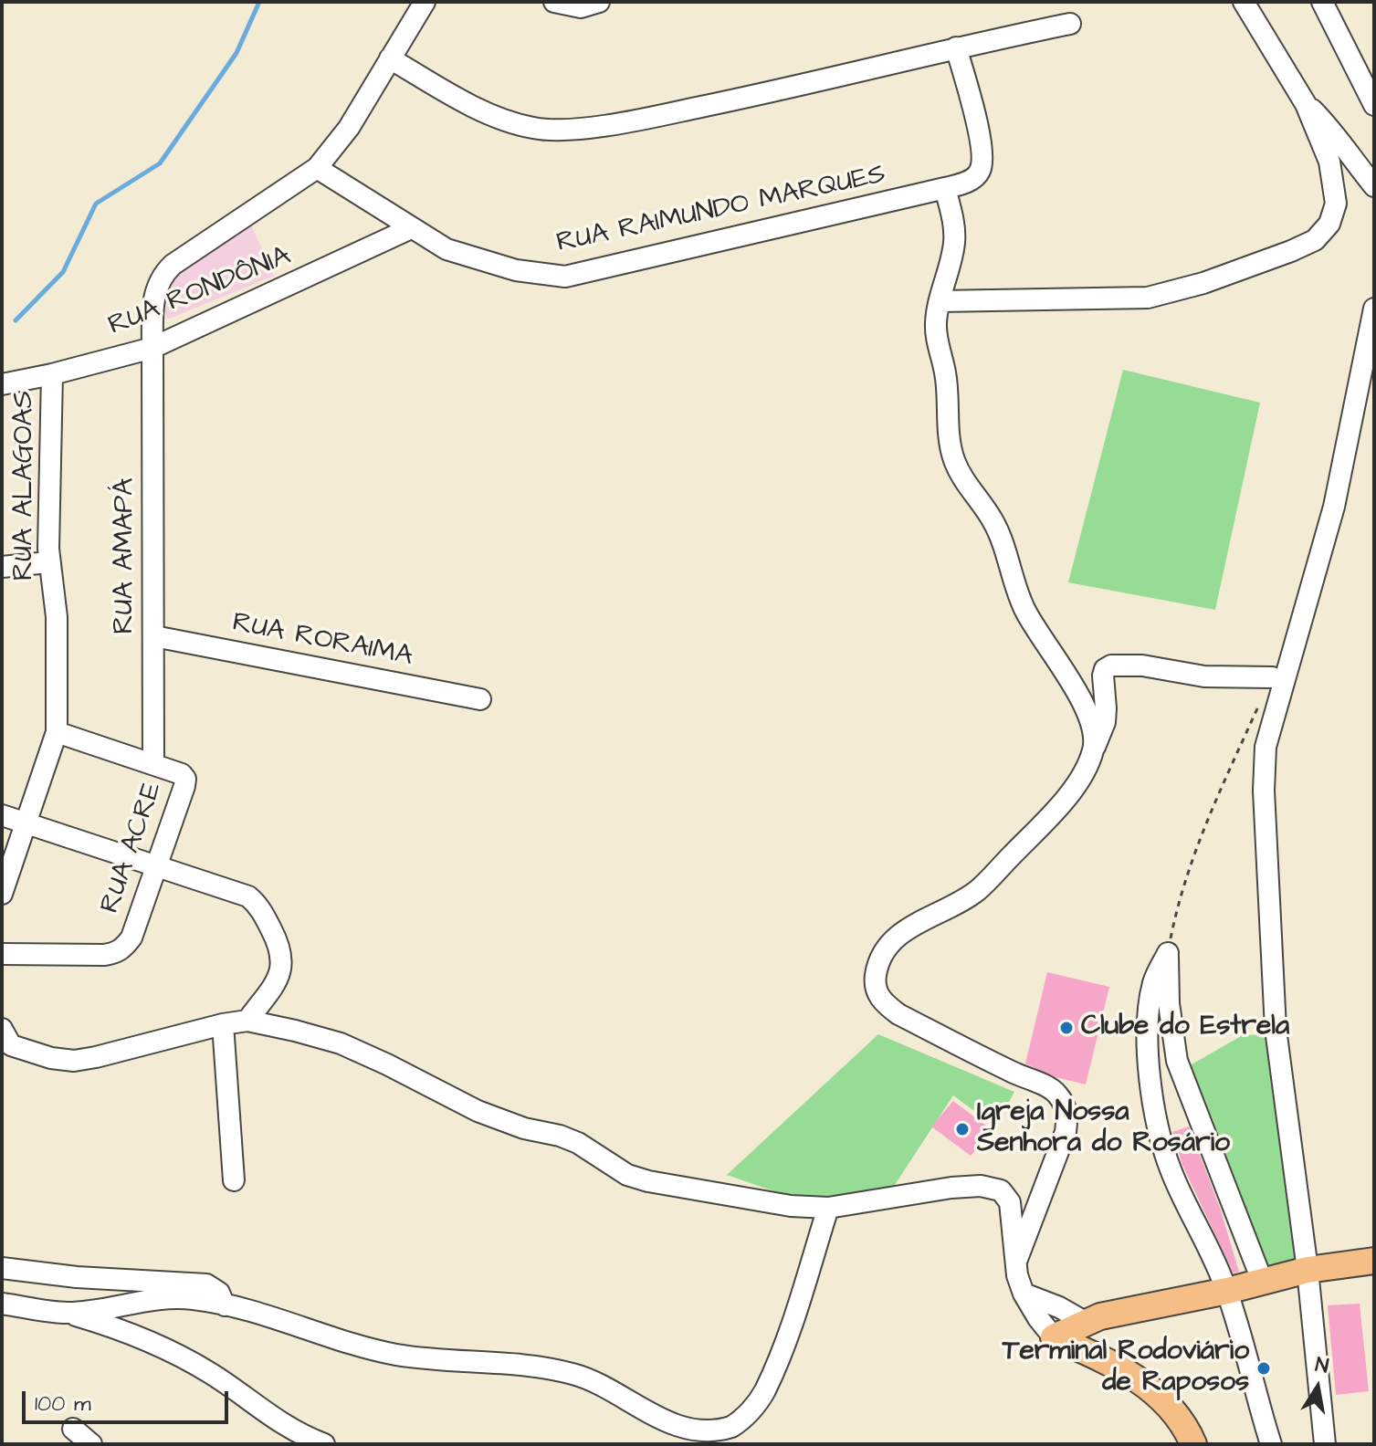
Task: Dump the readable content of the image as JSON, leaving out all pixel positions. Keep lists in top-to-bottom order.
{
  "streets": {
    "street": [
      "RUA RAIMUNDO MARQUES",
      "RUA RONDÔNIA",
      "RUA ALAGOAS",
      "RUA AMAPÁ",
      "RUA RORAIMA",
      "RUA ACRE"
    ]
  },
  "crossings": [
    ["RUA RAIMUNDO MARQUES", "RUA RONDÔNIA"],
    ["RUA RAIMUNDO MARQUES", "RUA AMAPÁ"],
    ["RUA RONDÔNIA", "RUA ALAGOAS"],
    ["RUA RONDÔNIA", "RUA AMAPÁ"],
    ["RUA ALAGOAS", "RUA ACRE"],
    ["RUA AMAPÁ", "RUA RORAIMA"],
    ["RUA AMAPÁ", "RUA ACRE"]
  ],
  "places": ["Clube do Estrela", "Igreja Nossa Senhora do Rosário", "Terminal Rodoviário de Raposos"],
  "scale_bar": "100 m",
  "north": "top"
}
